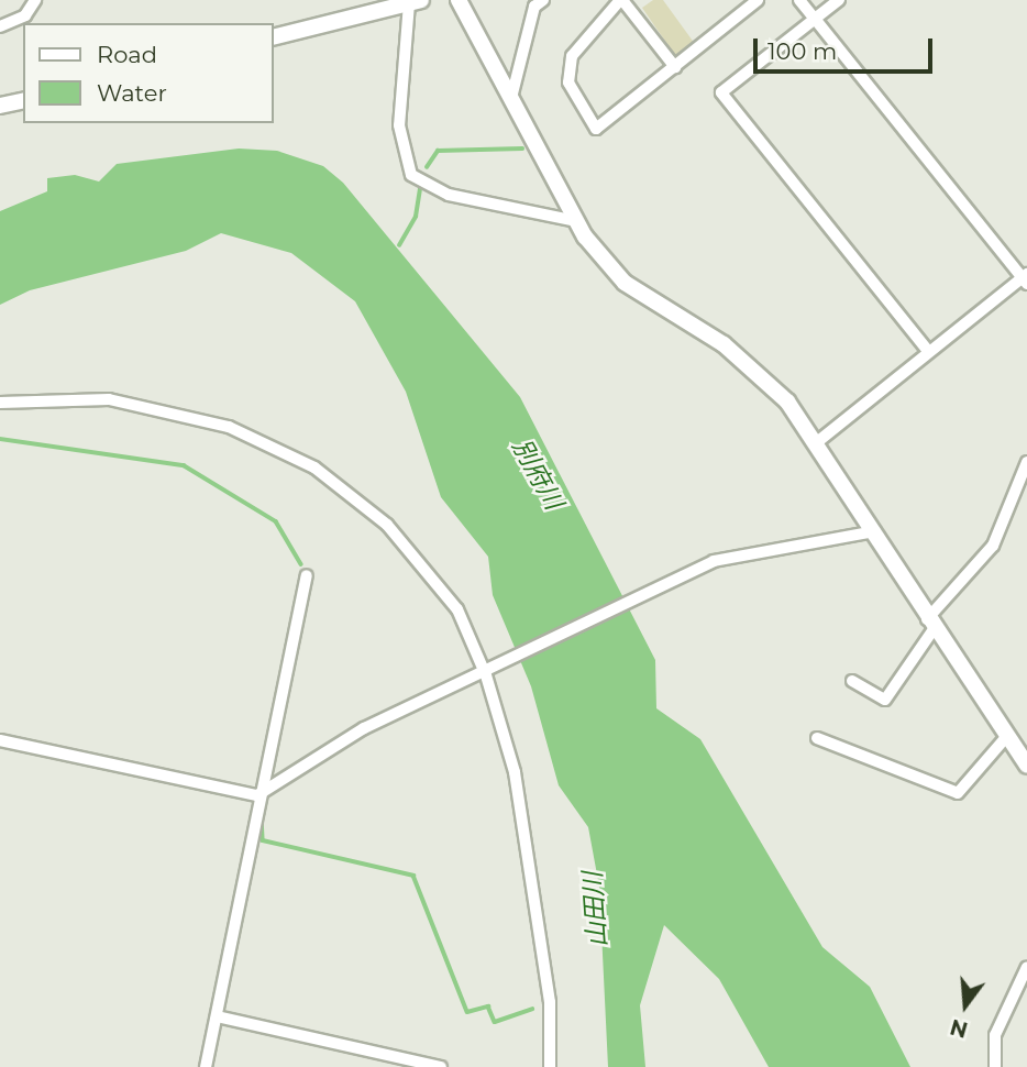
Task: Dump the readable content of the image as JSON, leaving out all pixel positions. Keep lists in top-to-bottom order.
{
  "water": ["別府川", "山田川"],
  "legend": ["Road", "Water"],
  "scale_bar": "100 m",
  "north": "bottom"
}
